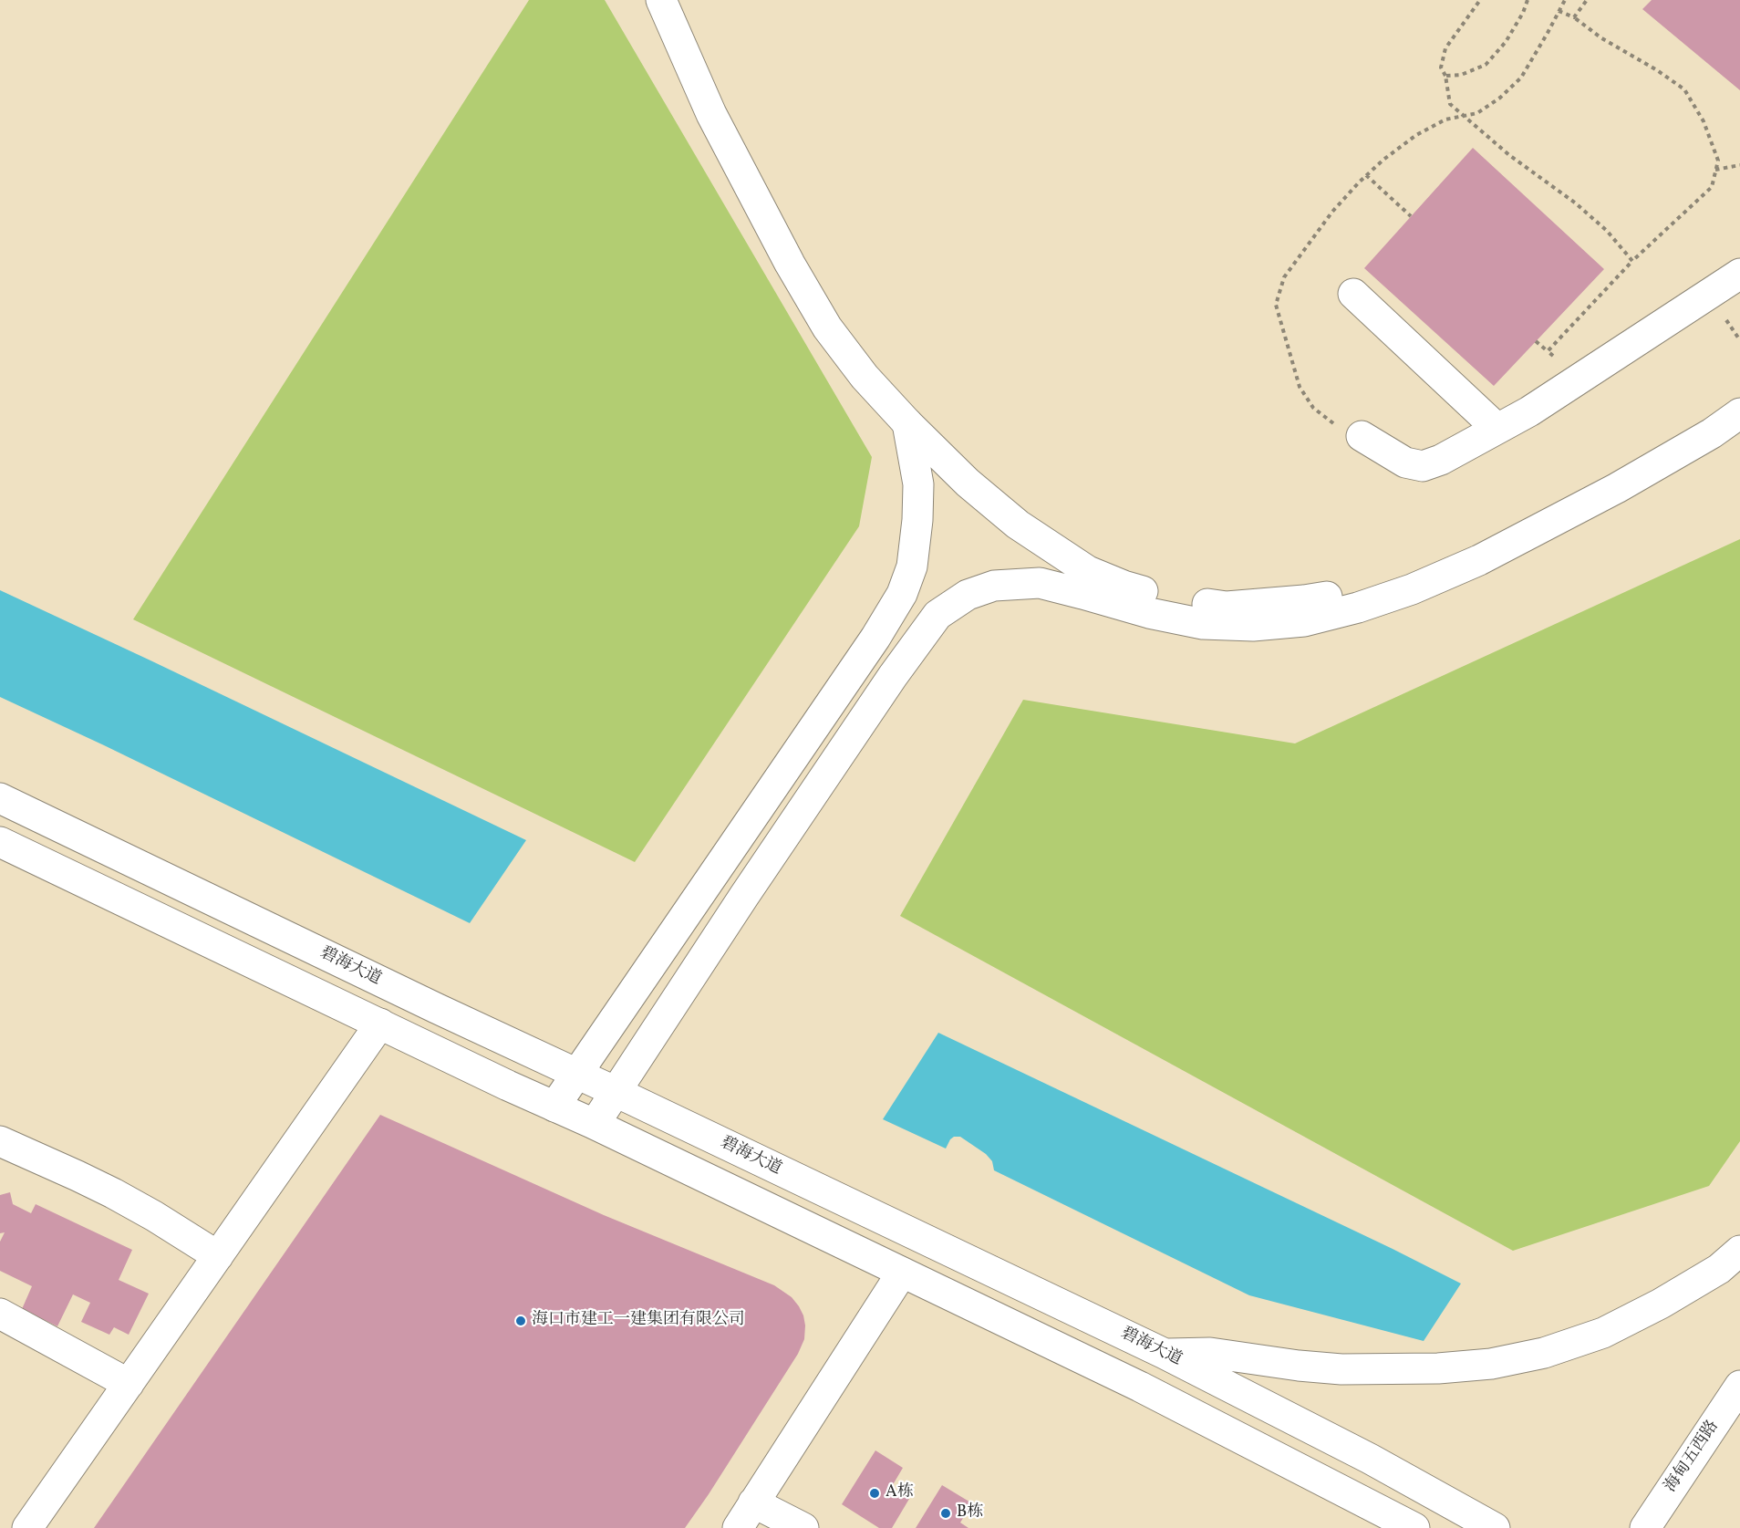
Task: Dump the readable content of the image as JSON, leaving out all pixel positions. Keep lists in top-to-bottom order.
{
  "streets": {
    "street": ["碧海大道", "海甸五西路"]
  },
  "places": ["海口市建工一建集团有限公司", "A栋", "B栋"]
}
